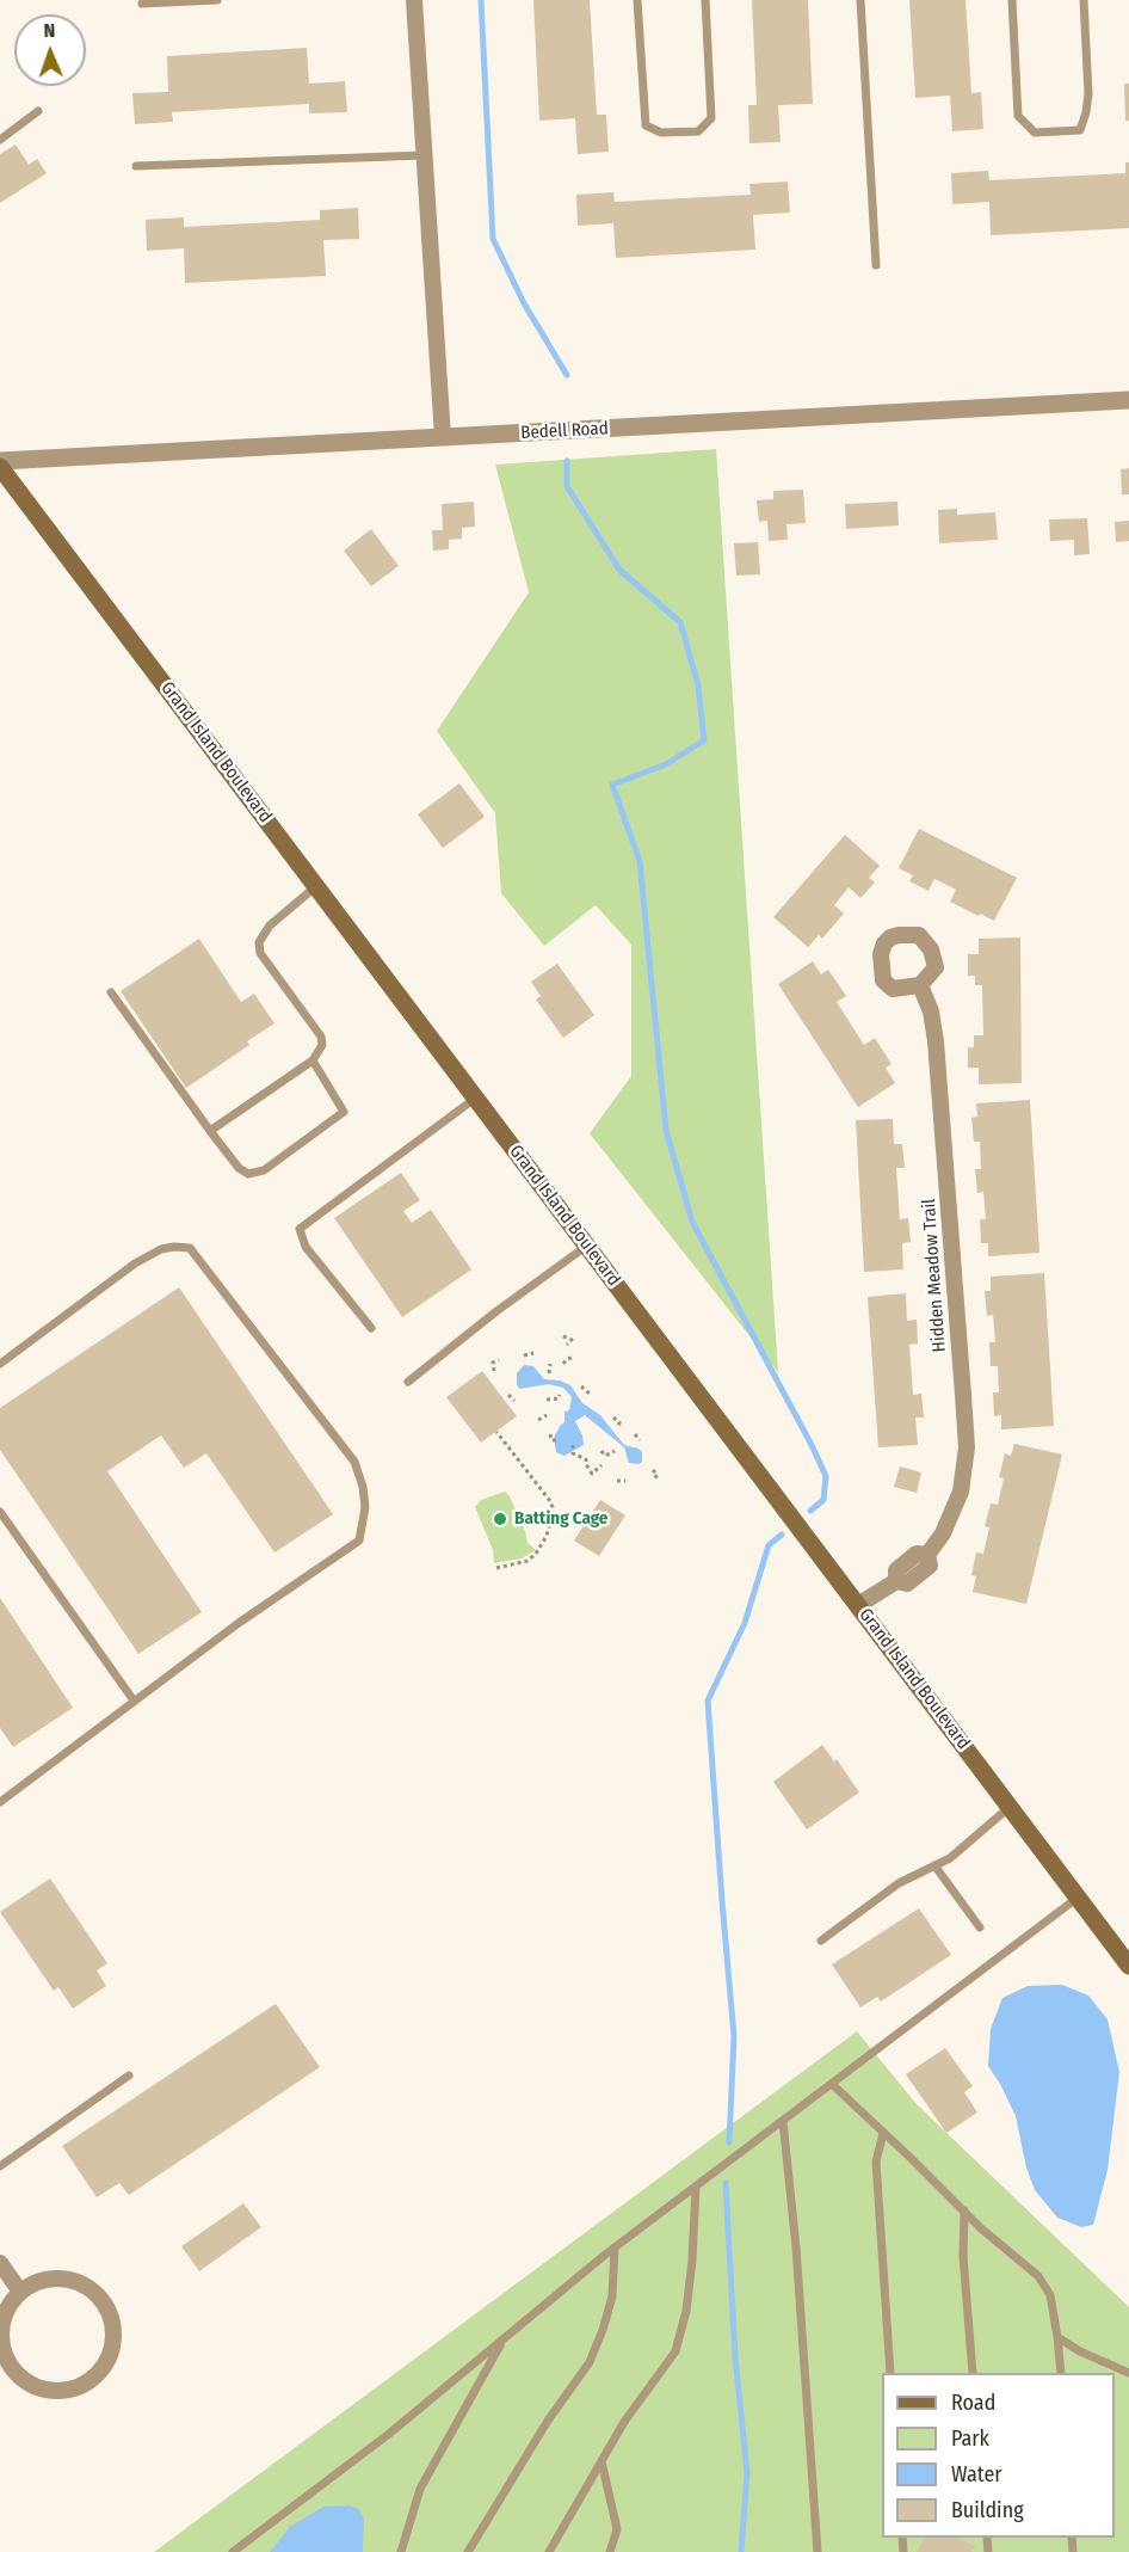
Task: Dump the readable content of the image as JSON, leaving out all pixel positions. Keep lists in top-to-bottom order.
{
  "streets": {
    "main road": ["Grand Island Boulevard"],
    "street": ["Bedell Road", "Hidden Meadow Trail"]
  },
  "crossings": [
    ["Grand Island Boulevard", "Hidden Meadow Trail"]
  ],
  "places": ["Batting Cage"],
  "legend": [
    "Road",
    "Park",
    "Water",
    "Building"
  ],
  "north": "top"
}
